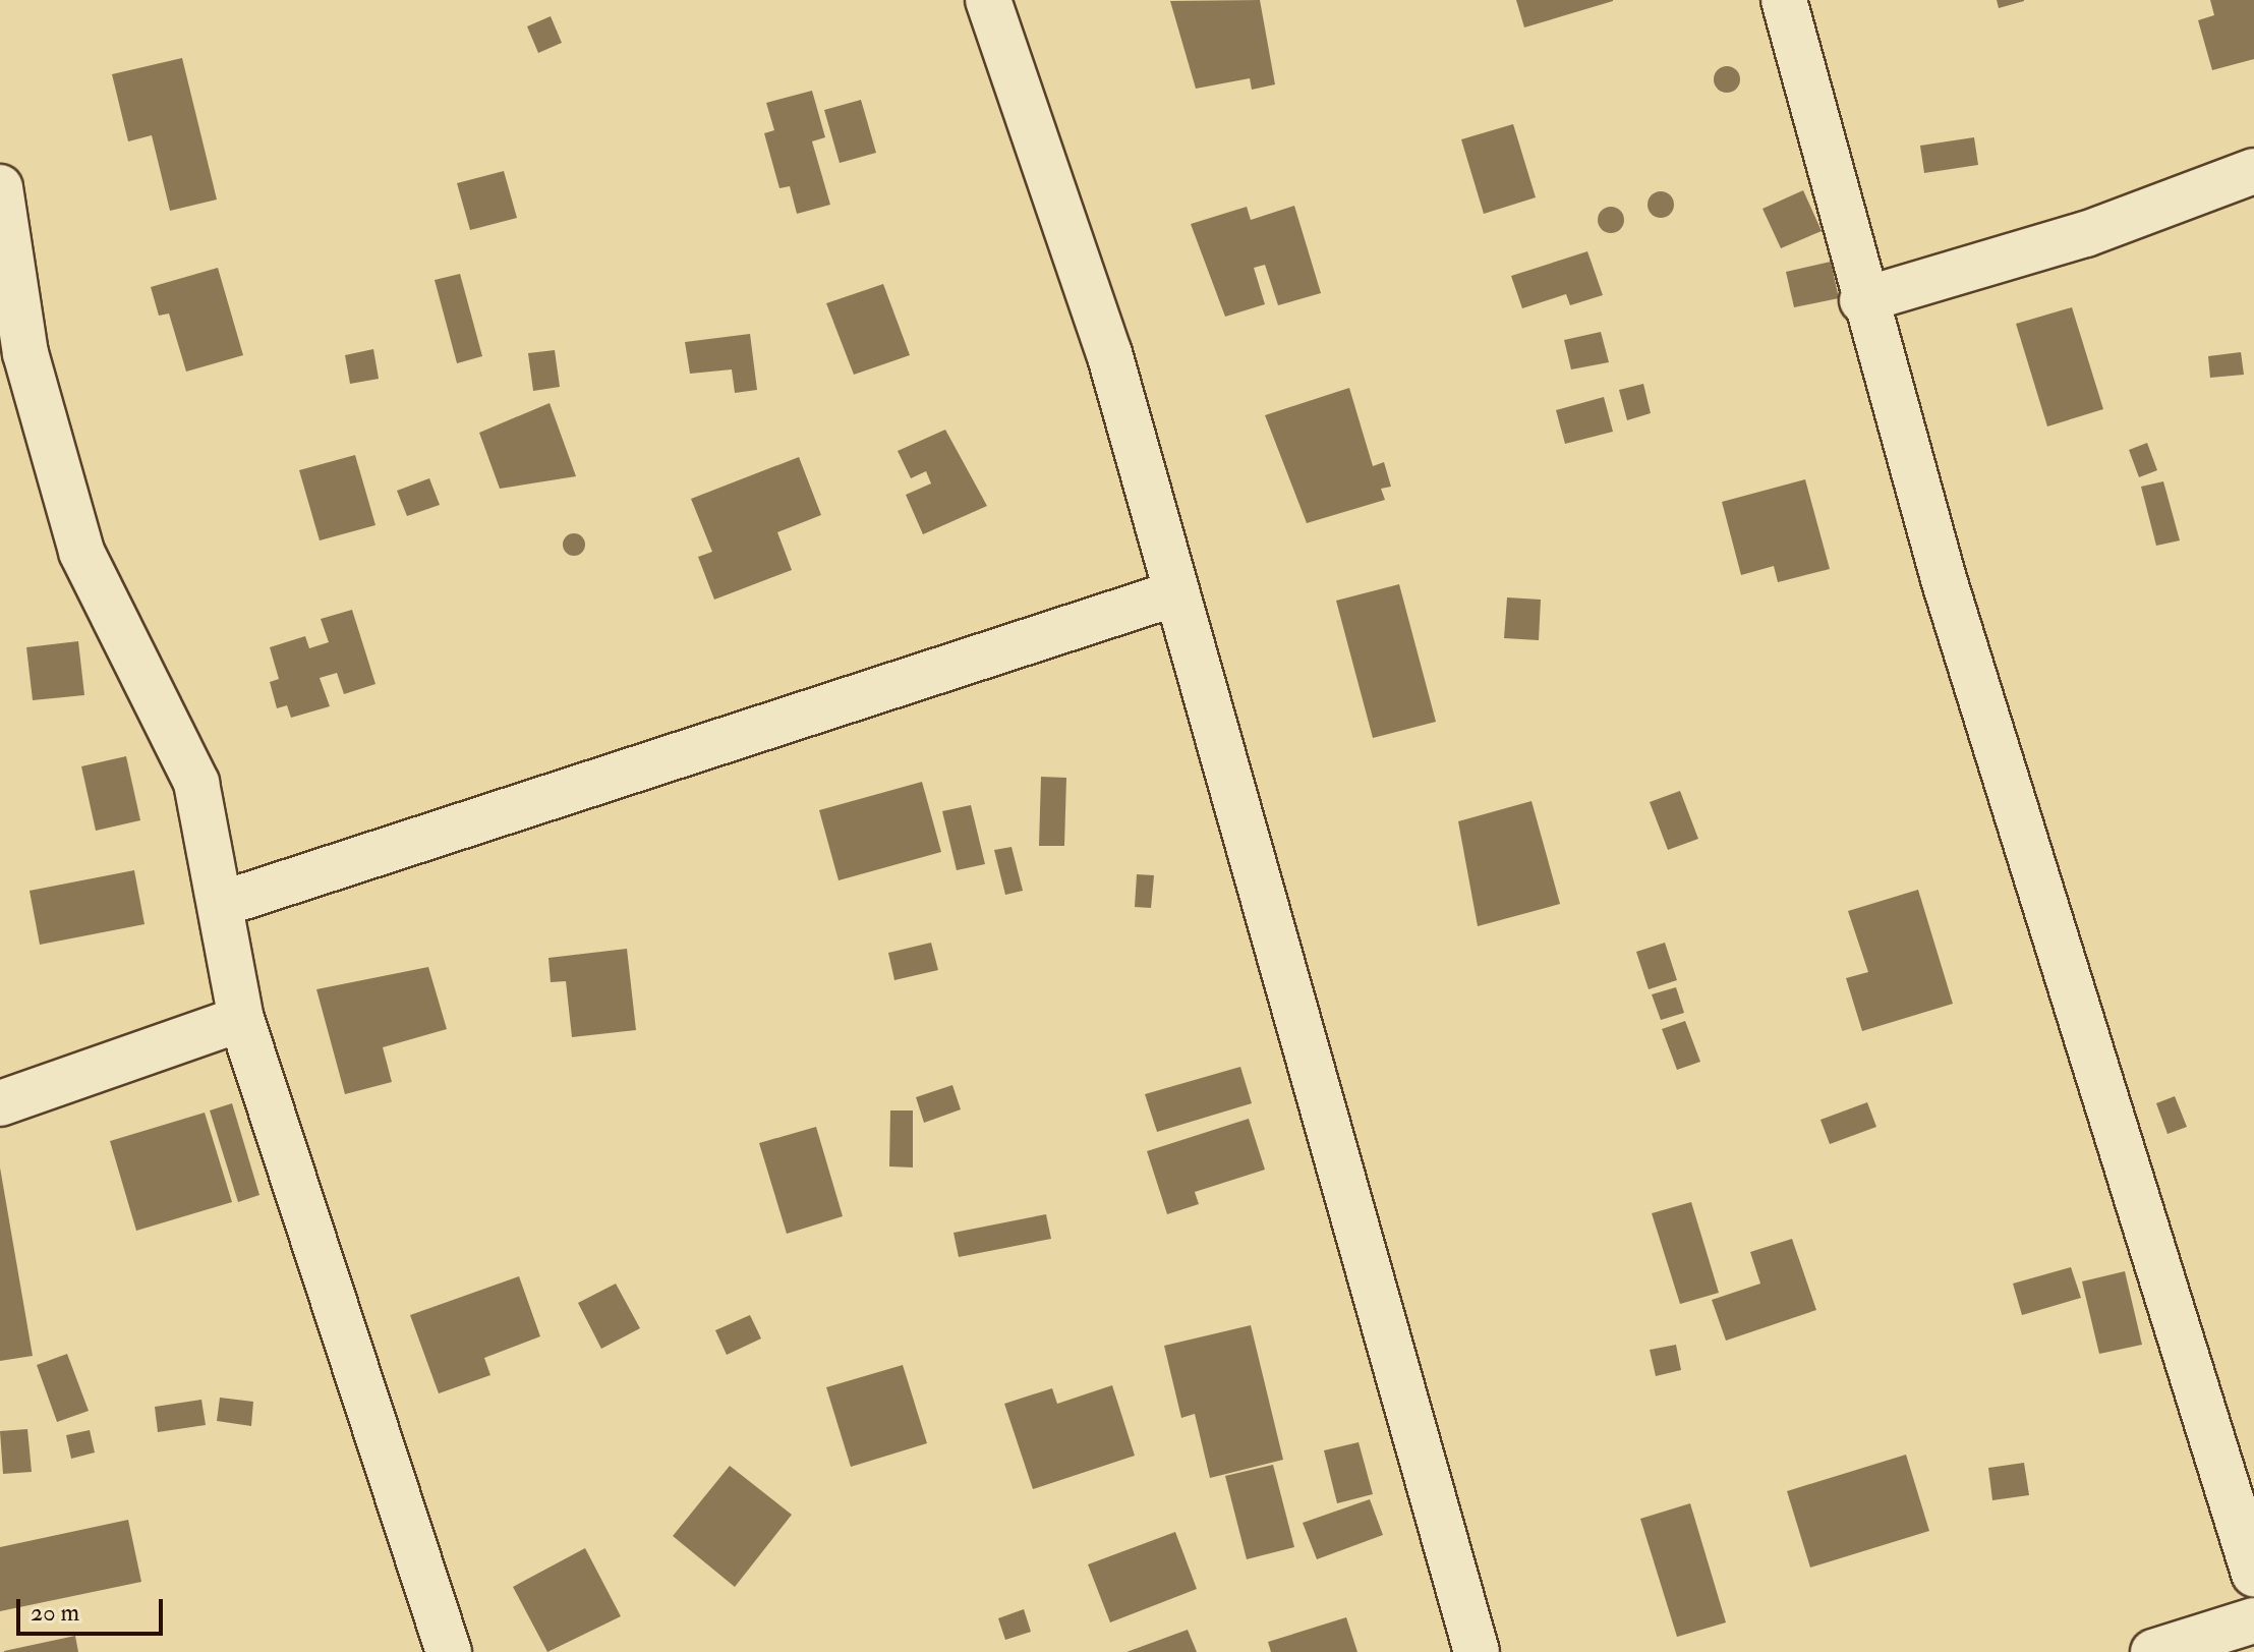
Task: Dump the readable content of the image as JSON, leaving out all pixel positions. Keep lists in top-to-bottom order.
{
  "scale_bar": "20 m"
}
